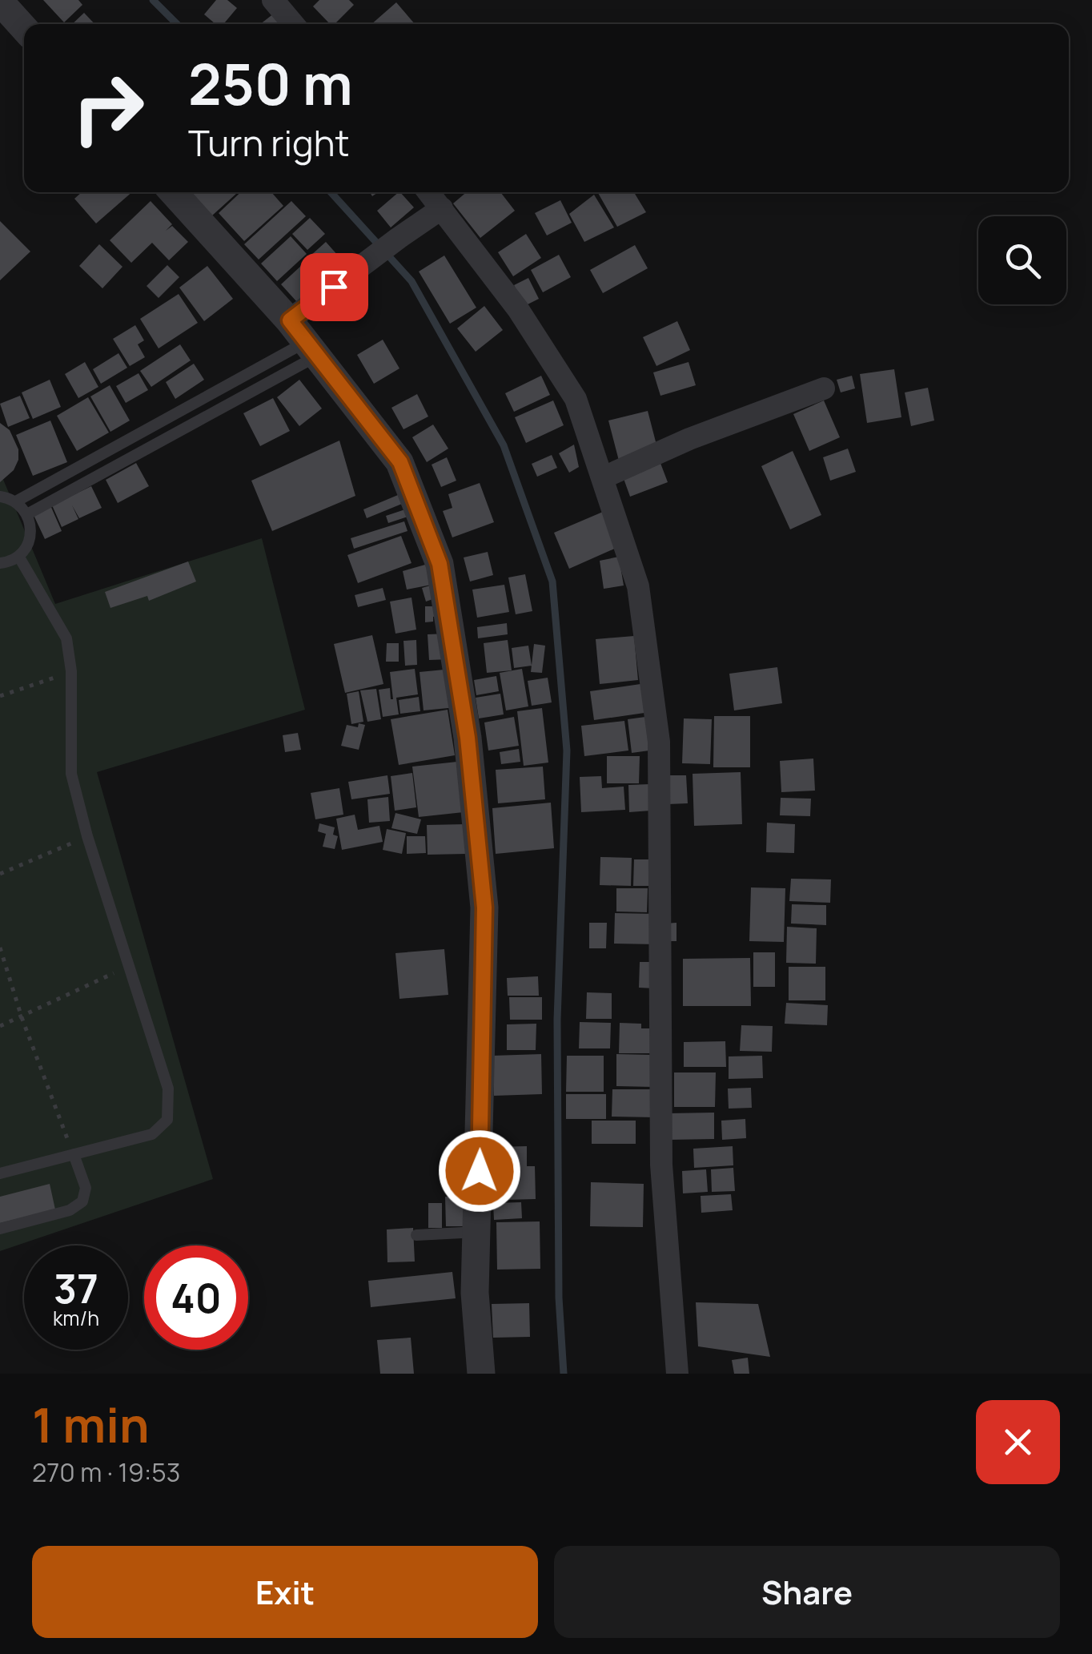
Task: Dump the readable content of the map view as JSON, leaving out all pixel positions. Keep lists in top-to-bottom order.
{
  "page": {
    "turn": ["250 m", "Turn right"],
    "speed": "37 km/h",
    "limit": "40",
    "heading": ["1 min", "270 m · 19:53"],
    "buttons": ["Exit", "Share"]
  }
}
